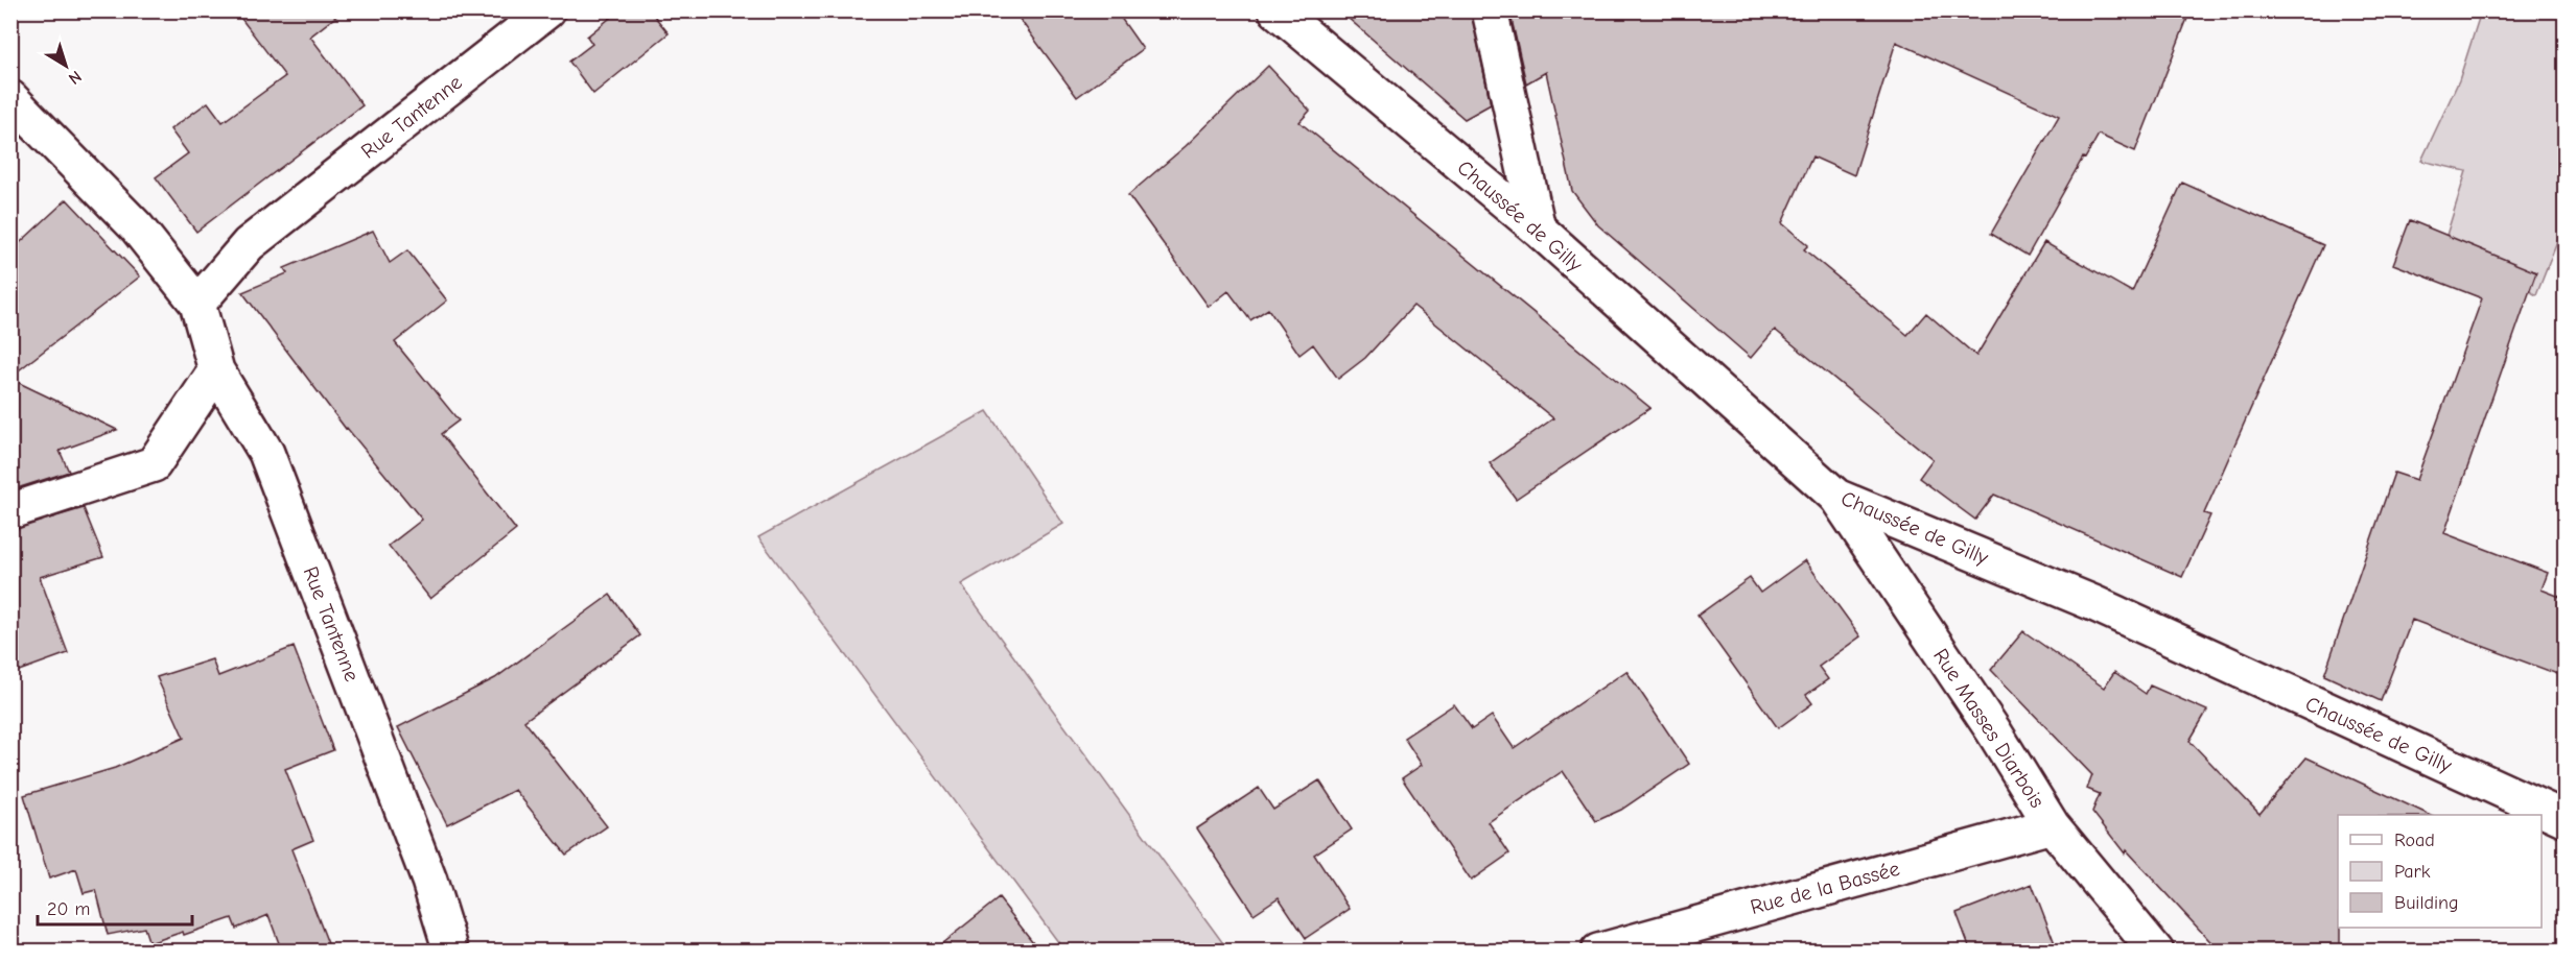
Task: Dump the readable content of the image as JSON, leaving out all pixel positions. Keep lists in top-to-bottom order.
{
  "streets": {
    "street": [
      "Rue Tantenne",
      "Chaussée de Gilly",
      "Rue Masses Diarbois",
      "Rue de la Bassée"
    ]
  },
  "crossings": [
    ["Chaussée de Gilly", "Rue Masses Diarbois"],
    ["Rue Masses Diarbois", "Rue de la Bassée"]
  ],
  "legend": ["Road", "Park", "Building"],
  "scale_bar": "20 m",
  "north": "bottom right"
}
